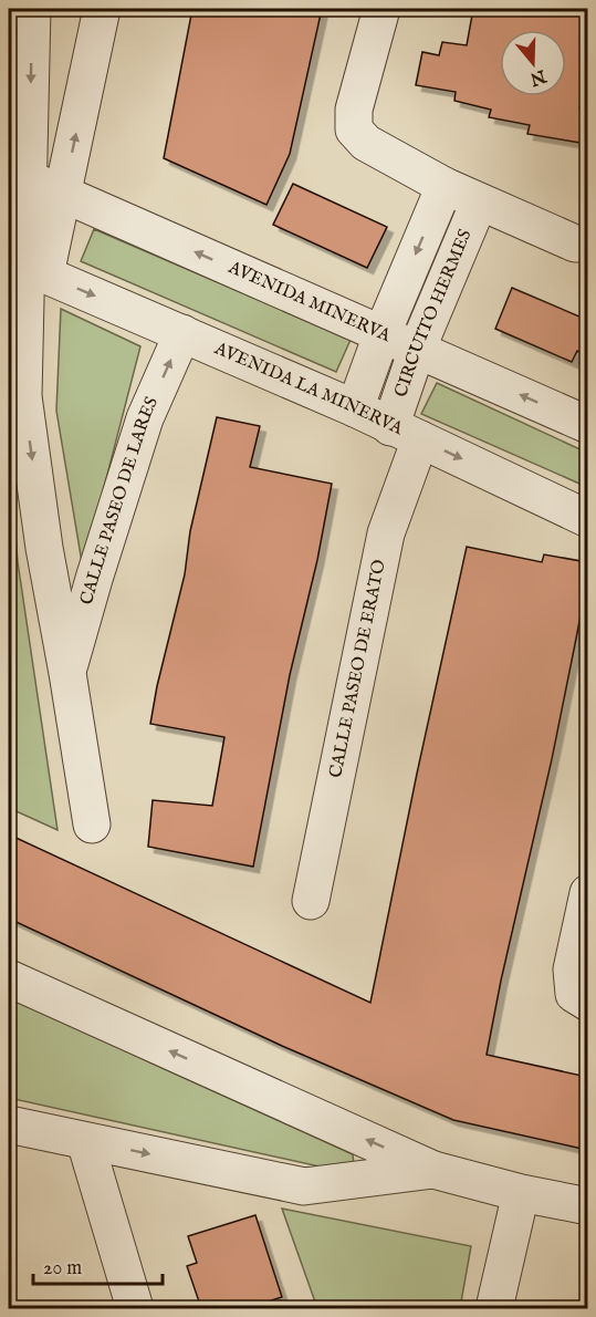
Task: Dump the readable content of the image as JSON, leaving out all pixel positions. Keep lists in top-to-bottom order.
{
  "streets": {
    "street": [
      "AVENIDA MINERVA",
      "CIRCUITO HERMES",
      "AVENIDA LA MINERVA",
      "CALLE PASEO DE LARES",
      "CALLE PASEO DE ERATO"
    ]
  },
  "crossings": [
    ["AVENIDA MINERVA", "CIRCUITO HERMES"],
    ["AVENIDA MINERVA", "CALLE PASEO DE LARES"],
    ["CIRCUITO HERMES", "AVENIDA LA MINERVA"],
    ["CIRCUITO HERMES", "CALLE PASEO DE ERATO"],
    ["AVENIDA LA MINERVA", "CALLE PASEO DE LARES"],
    ["AVENIDA LA MINERVA", "CALLE PASEO DE ERATO"]
  ],
  "one_way": ["AVENIDA MINERVA", "AVENIDA LA MINERVA"],
  "scale_bar": "20 m",
  "north": "bottom"
}
